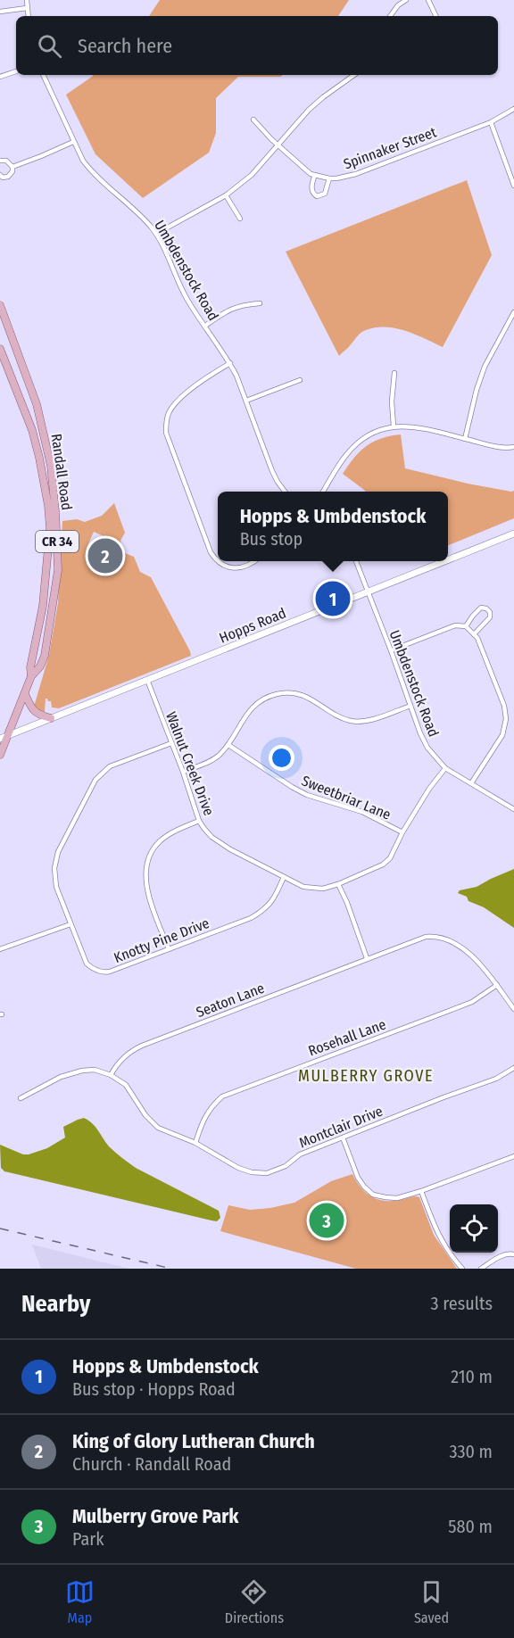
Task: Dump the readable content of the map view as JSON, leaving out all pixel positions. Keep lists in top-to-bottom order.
{
  "streets": {
    "main road": ["Randall Road", "CR 34", "Hopps Road"],
    "street": [
      "Spinnaker Street",
      "Umbdenstock Road",
      "Walnut Creek Drive",
      "Sweetbriar Lane",
      "Knotty Pine Drive",
      "Seaton Lane",
      "Rosehall Lane",
      "Montclair Drive"
    ]
  },
  "crossings": [
    ["Umbdenstock Road", "Hopps Road"],
    ["Umbdenstock Road", "Walnut Creek Drive"],
    ["Randall Road", "Hopps Road"],
    ["Hopps Road", "Walnut Creek Drive"],
    ["Walnut Creek Drive", "Sweetbriar Lane"],
    ["Walnut Creek Drive", "Knotty Pine Drive"],
    ["Seaton Lane", "Rosehall Lane"],
    ["Seaton Lane", "Montclair Drive"],
    ["Rosehall Lane", "Montclair Drive"]
  ],
  "districts": ["MULBERRY GROVE"],
  "page": {
    "search": "Search here",
    "popup": ["Hopps & Umbdenstock", "Bus stop"],
    "pins": ["2", "1", "3"],
    "heading": ["Nearby", "3 results"],
    "list": [
      {
        "mark": "1",
        "name": "Hopps & Umbdenstock",
        "note": "Bus stop · Hopps Road",
        "value": "210 m"
      },
      {
        "mark": "2",
        "name": "King of Glory Lutheran Church",
        "note": "Church · Randall Road",
        "value": "330 m"
      },
      {
        "mark": "3",
        "name": "Mulberry Grove Park",
        "note": "Park",
        "value": "580 m"
      }
    ],
    "nav": ["Map", "Directions", "Saved"]
  }
}
